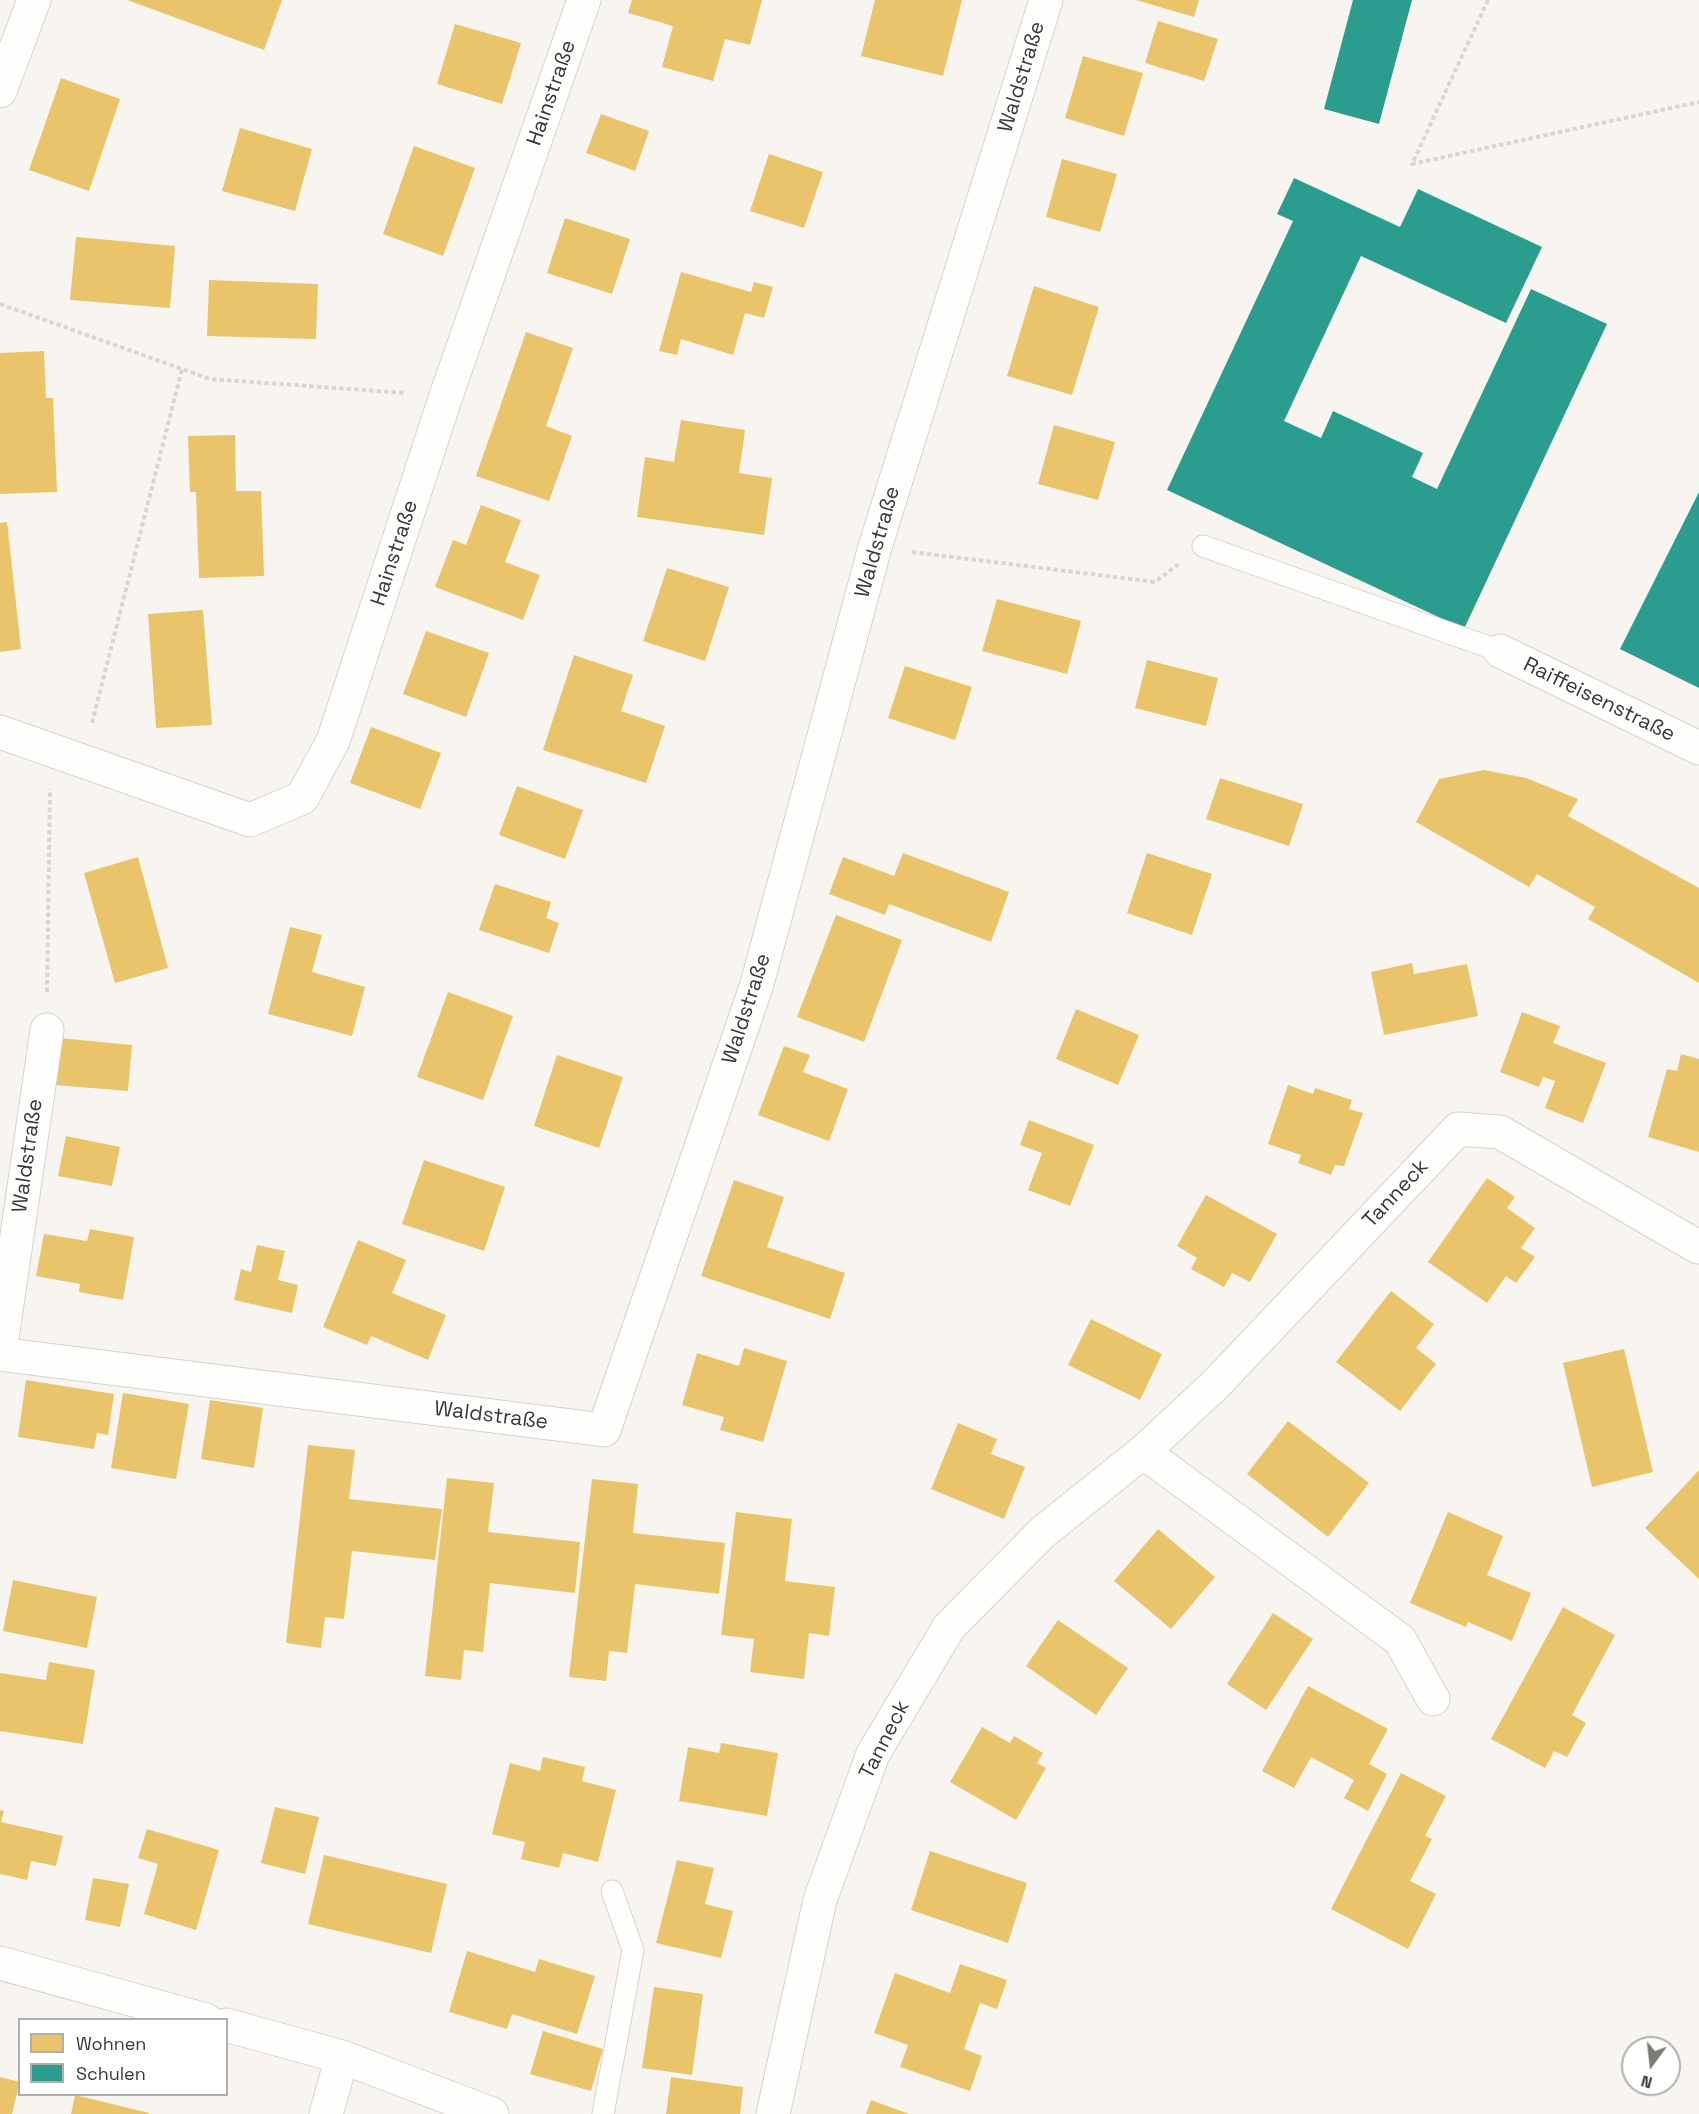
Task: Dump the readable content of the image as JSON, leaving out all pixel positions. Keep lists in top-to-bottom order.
{
  "streets": {
    "street": [
      "Waldstraße",
      "Hainstraße",
      "Raiffeisenstraße",
      "Tanneck"
    ]
  },
  "legend": ["Wohnen", "Schulen"],
  "north": "bottom"
}
